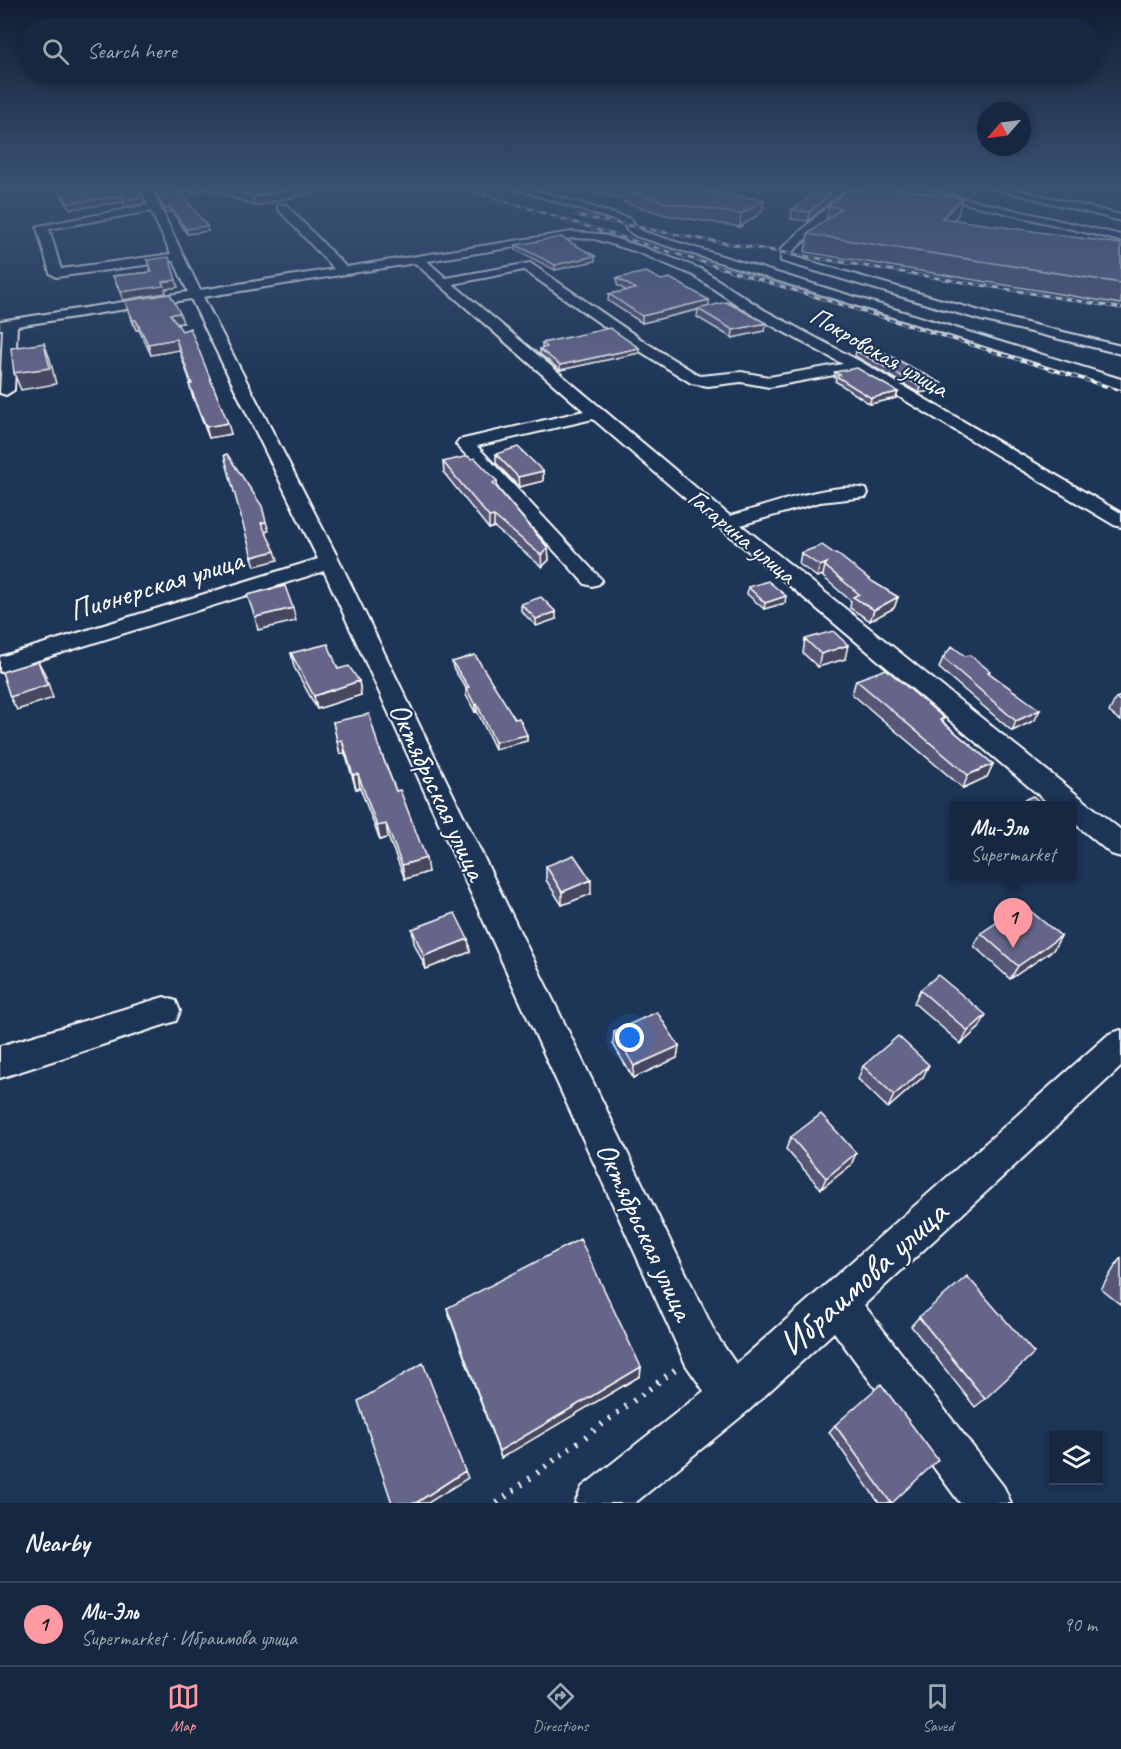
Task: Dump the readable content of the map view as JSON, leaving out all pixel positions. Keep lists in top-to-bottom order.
{
  "streets": {
    "street": [
      "Покровская улица",
      "Гагарина улица",
      "Пионерская улица",
      "Октябрьская улица",
      "Ибраимова улица"
    ]
  },
  "crossings": [
    ["Покровская улица", "Гагарина улица"],
    ["Покровская улица", "Октябрьская улица"],
    ["Пионерская улица", "Октябрьская улица"],
    ["Октябрьская улица", "Ибраимова улица"]
  ],
  "north": "bottom left",
  "page": {
    "search": "Search here",
    "popup": ["Ми-Эль", "Supermarket"],
    "pins": "1",
    "heading": "Nearby",
    "list": [
      {
        "mark": "1",
        "name": "Ми-Эль",
        "note": "Supermarket · Ибраимова улица",
        "value": "90 m"
      }
    ],
    "nav": ["Map", "Directions", "Saved"]
  }
}
